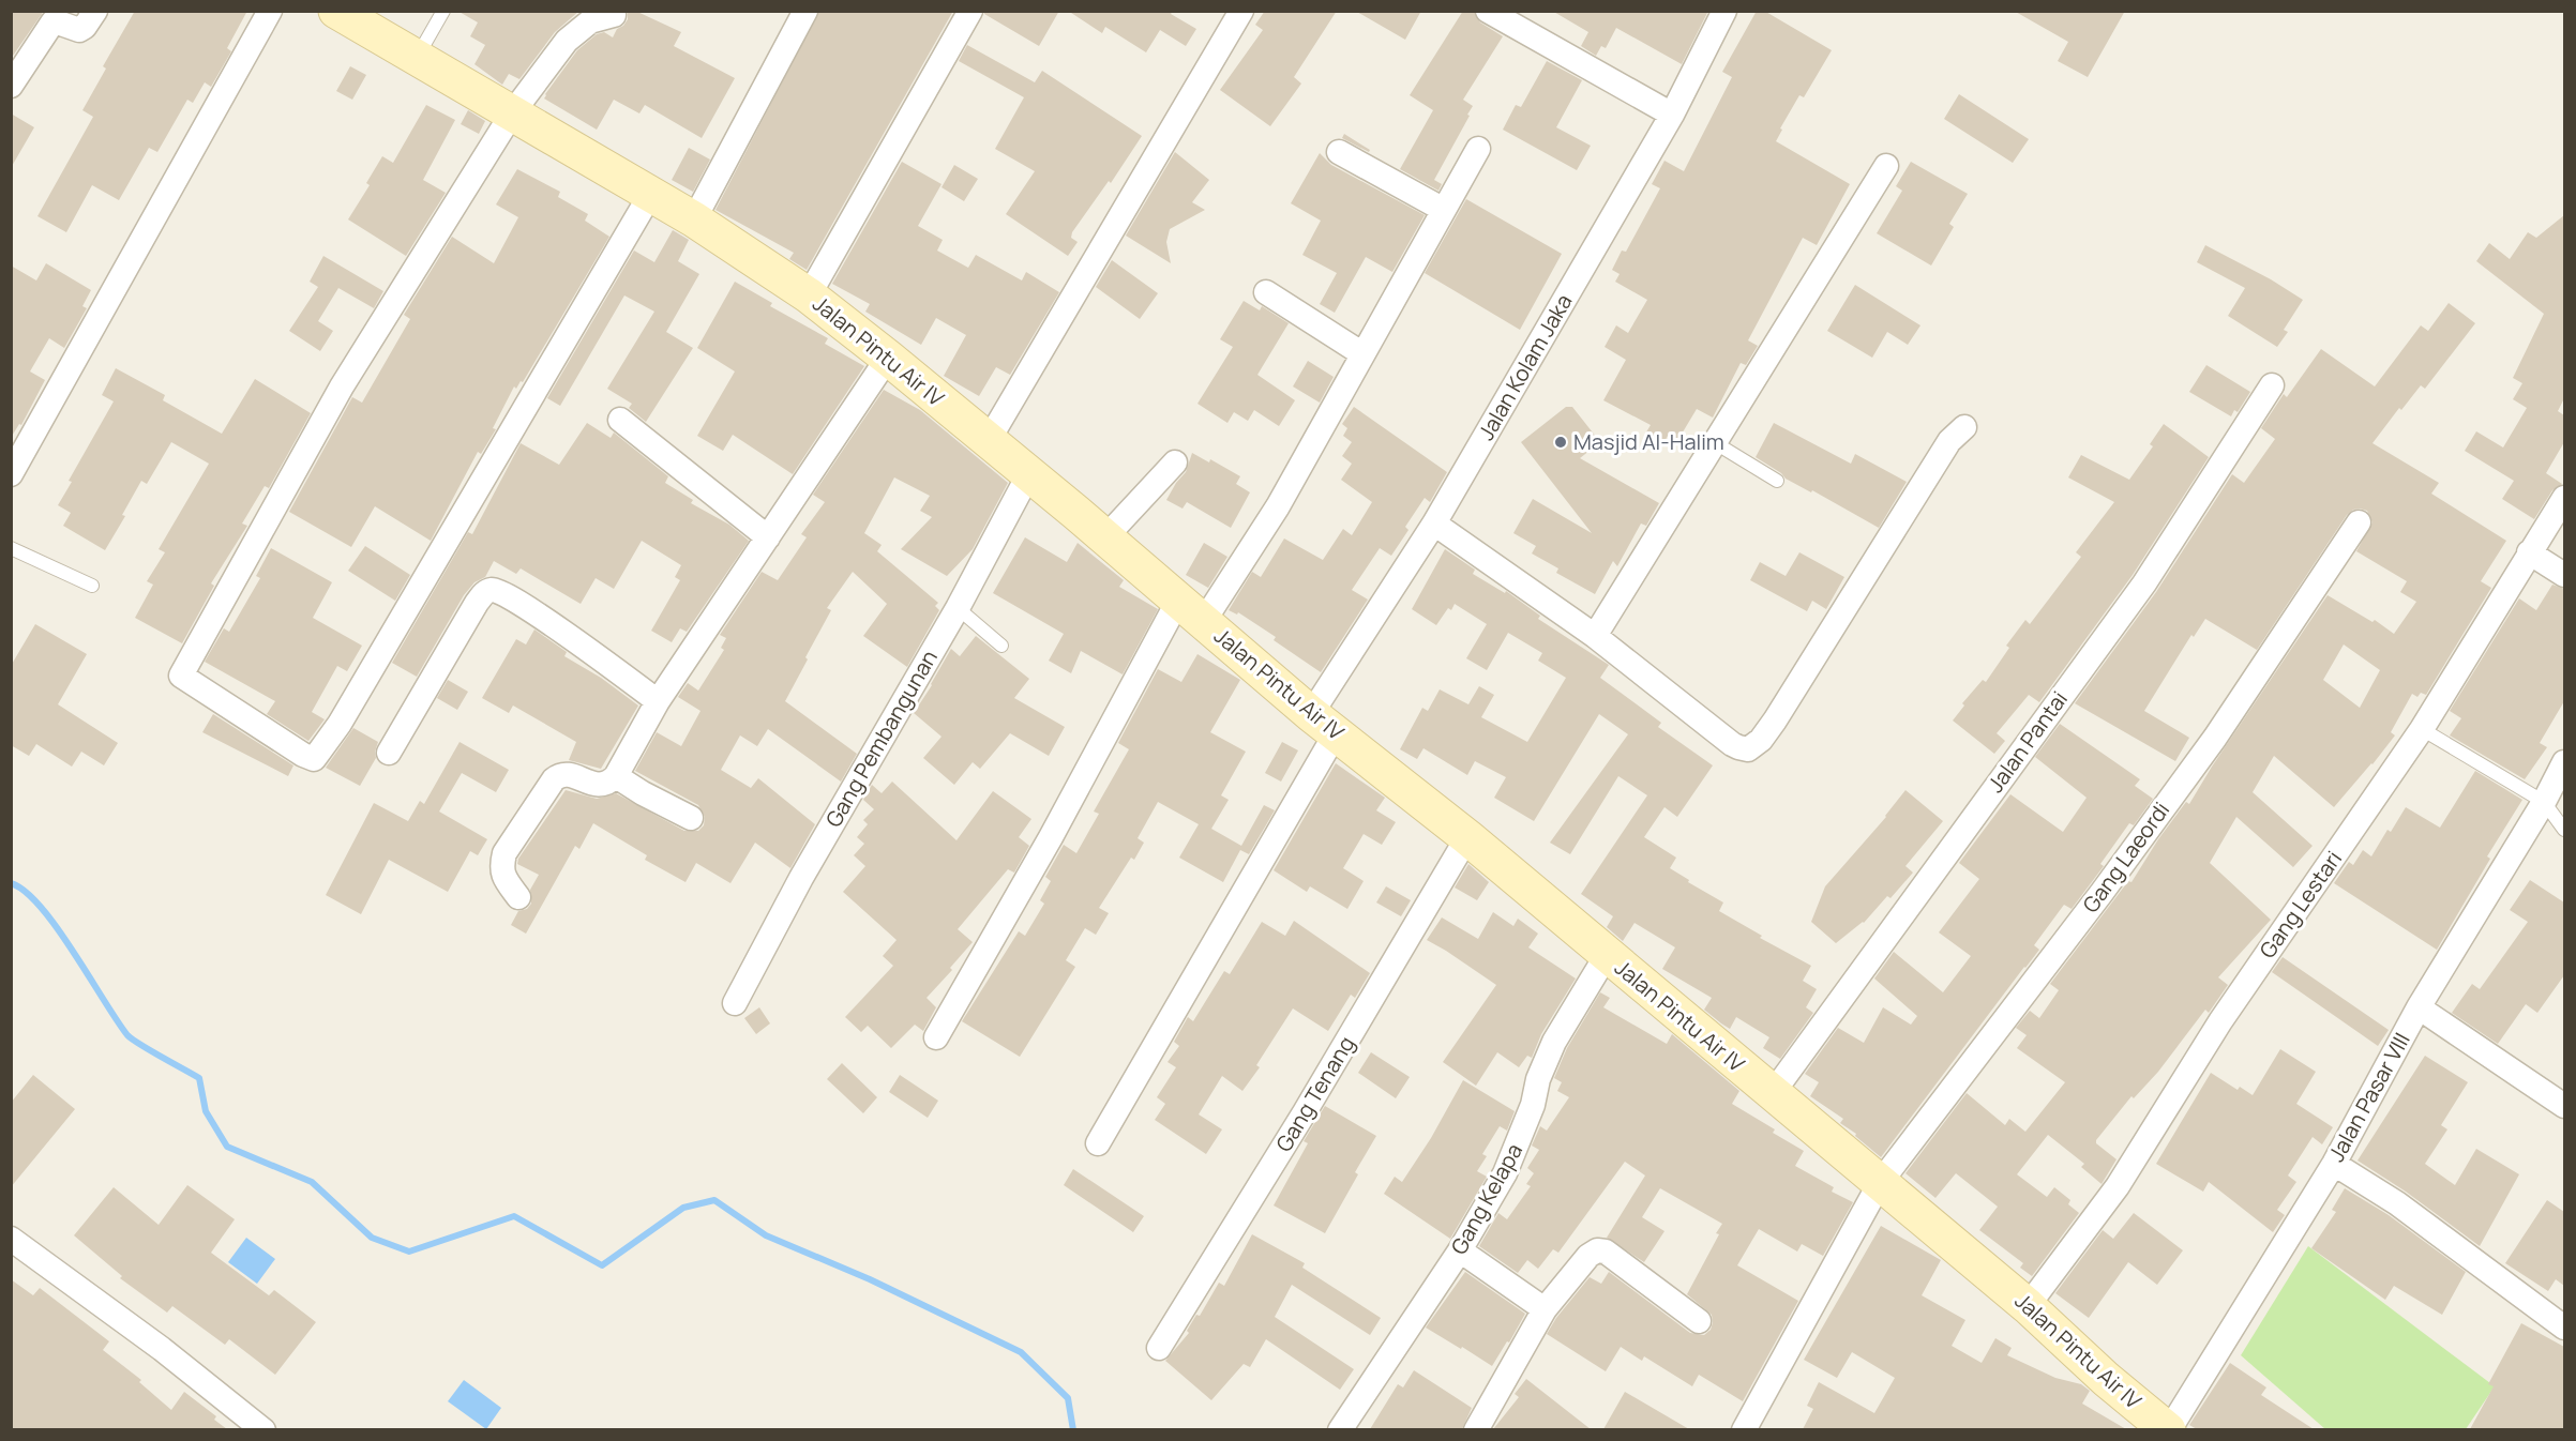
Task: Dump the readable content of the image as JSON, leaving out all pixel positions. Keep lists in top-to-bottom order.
{
  "streets": {
    "main road": ["Jalan Pintu Air IV"],
    "street": [
      "Jalan Kolam Jaka",
      "Gang Pembangunan",
      "Jalan Pantai",
      "Gang Laeordi",
      "Gang Lestari",
      "Gang Tenang",
      "Jalan Pasar VIII",
      "Gang Kelapa"
    ]
  },
  "crossings": [
    ["Jalan Pintu Air IV", "Jalan Kolam Jaka"],
    ["Jalan Pintu Air IV", "Gang Pembangunan"],
    ["Jalan Pintu Air IV", "Jalan Pantai"],
    ["Jalan Pintu Air IV", "Gang Laeordi"],
    ["Jalan Pintu Air IV", "Gang Lestari"],
    ["Jalan Pintu Air IV", "Gang Tenang"],
    ["Jalan Pintu Air IV", "Jalan Pasar VIII"],
    ["Jalan Pintu Air IV", "Gang Kelapa"]
  ],
  "places": ["Masjid Al-Halim"]
}
